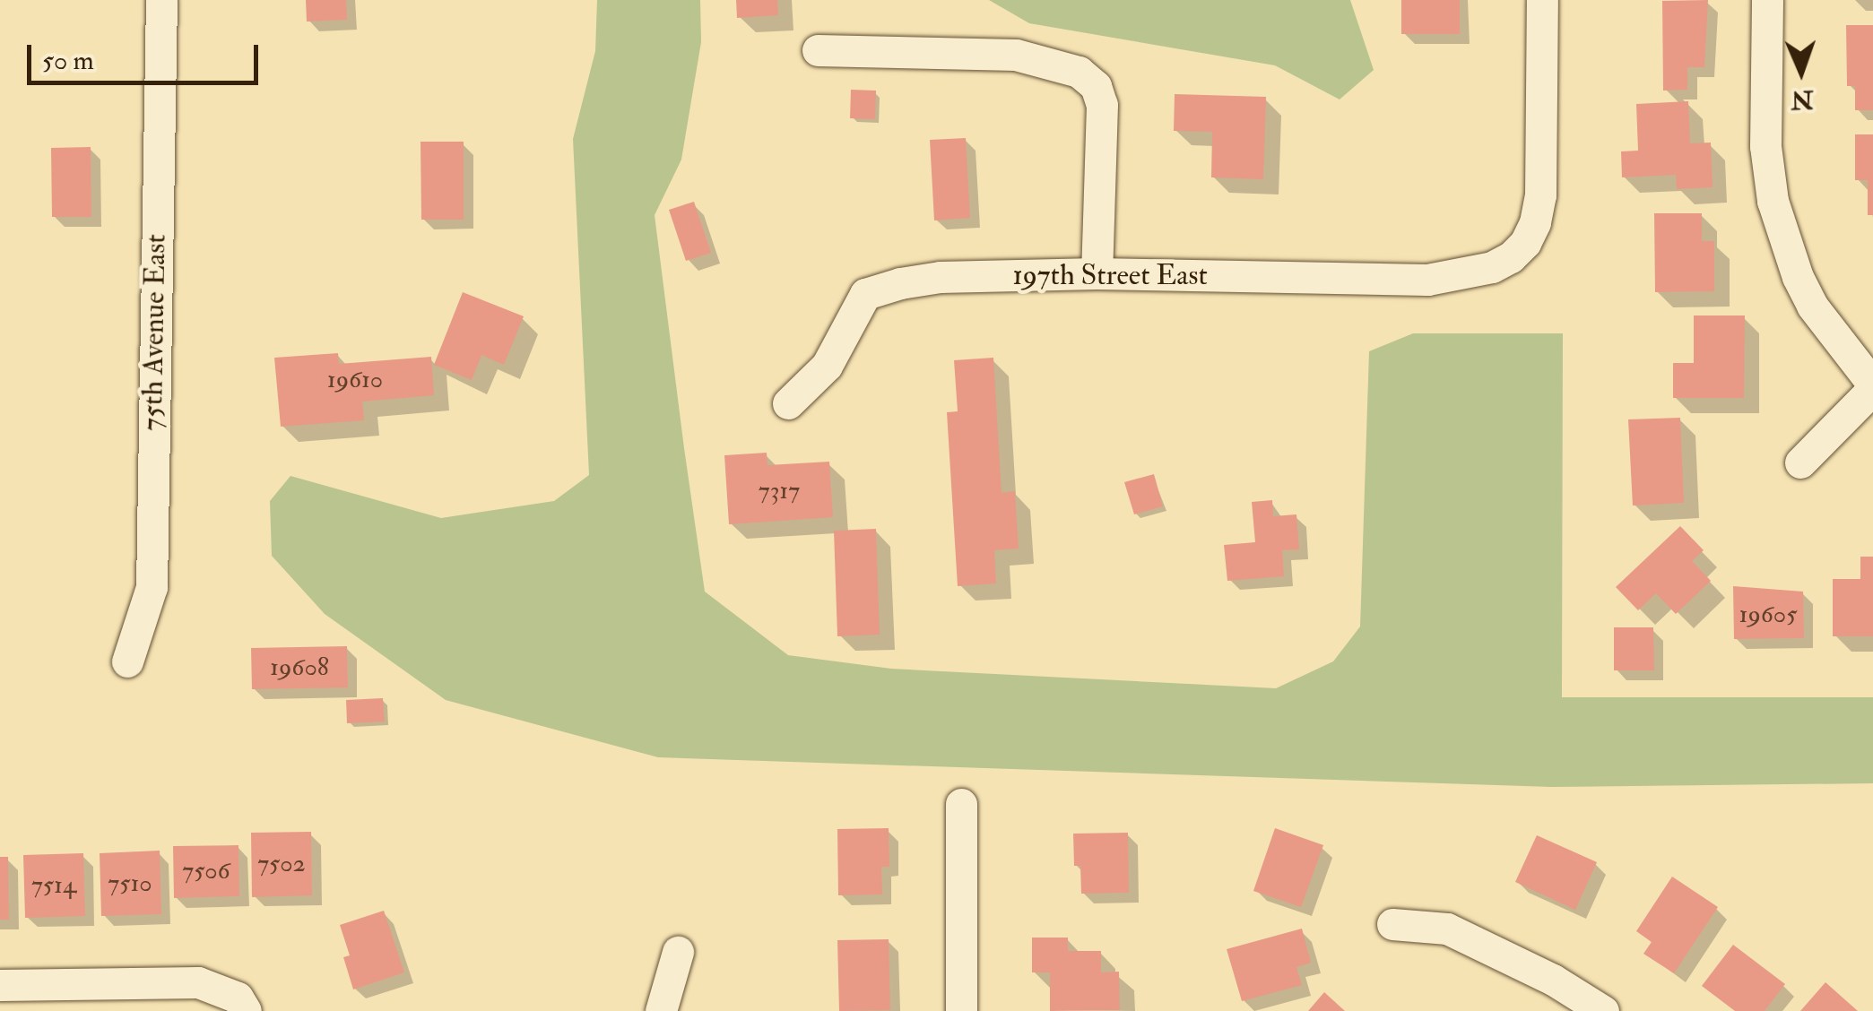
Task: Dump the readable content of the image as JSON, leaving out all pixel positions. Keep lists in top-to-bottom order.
{
  "streets": {
    "street": ["197th Street East", "75th Avenue East"]
  },
  "house_numbers": [
    "19610",
    "7317",
    "19605",
    "19608",
    "7502",
    "7506",
    "7510",
    "7514"
  ],
  "scale_bar": "50 m",
  "north": "bottom"
}
